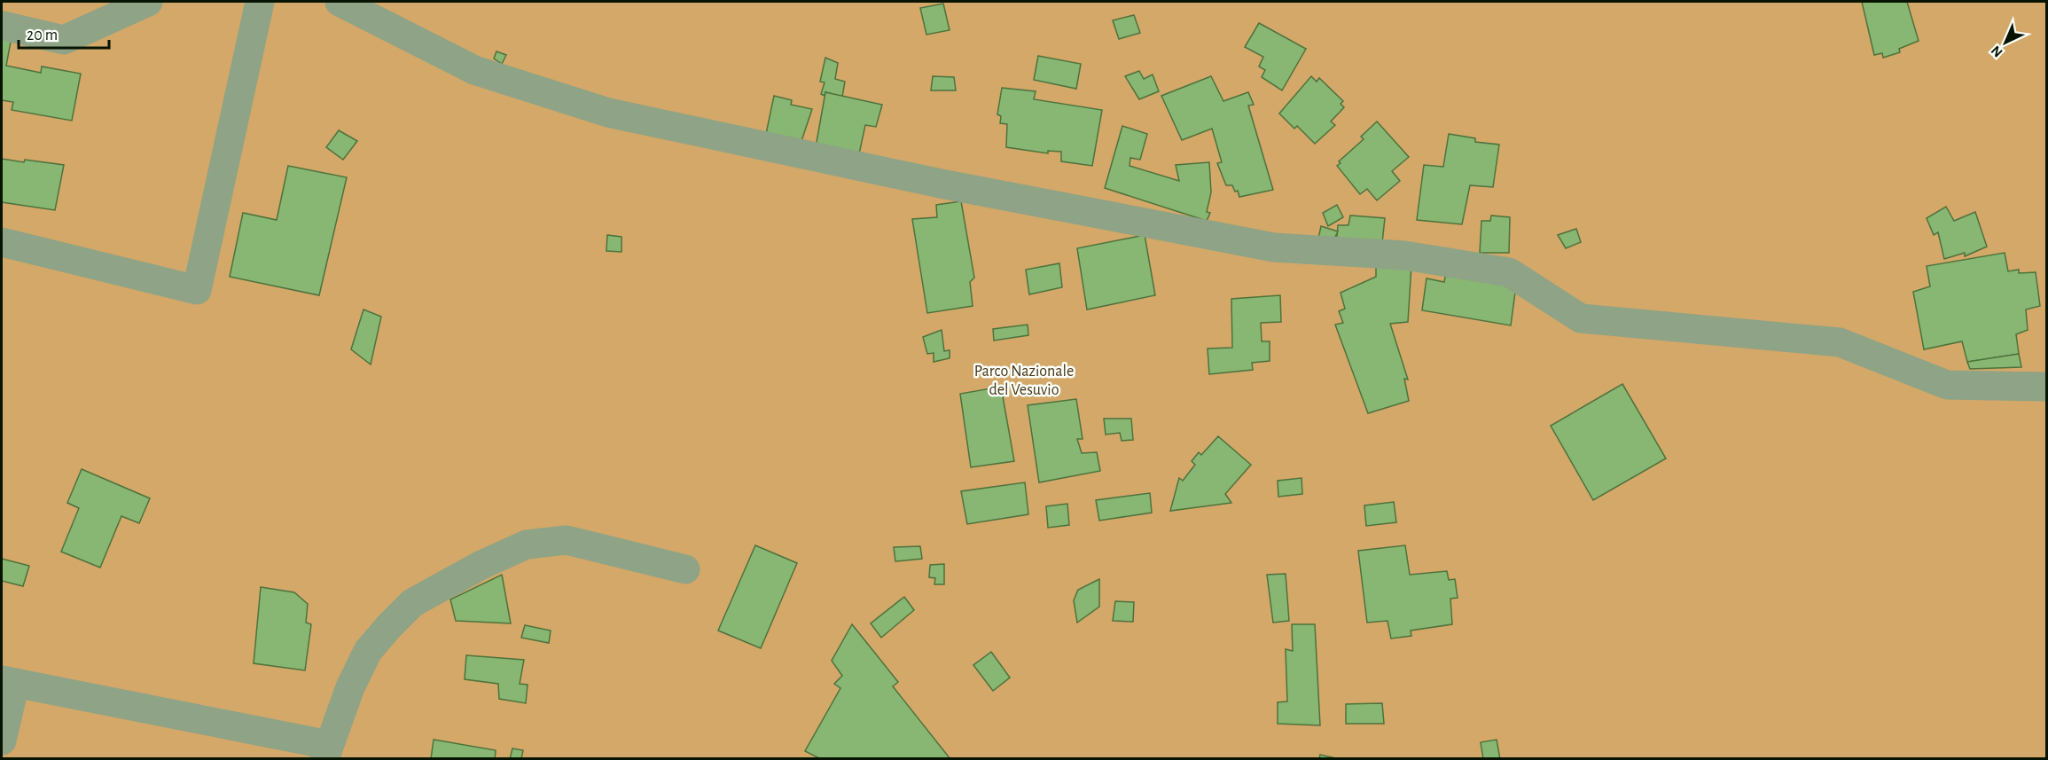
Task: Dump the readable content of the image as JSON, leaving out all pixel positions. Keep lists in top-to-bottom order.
{
  "parks": ["Parco Nazionale del Vesuvio"],
  "scale_bar": "20 m",
  "north": "bottom left"
}
